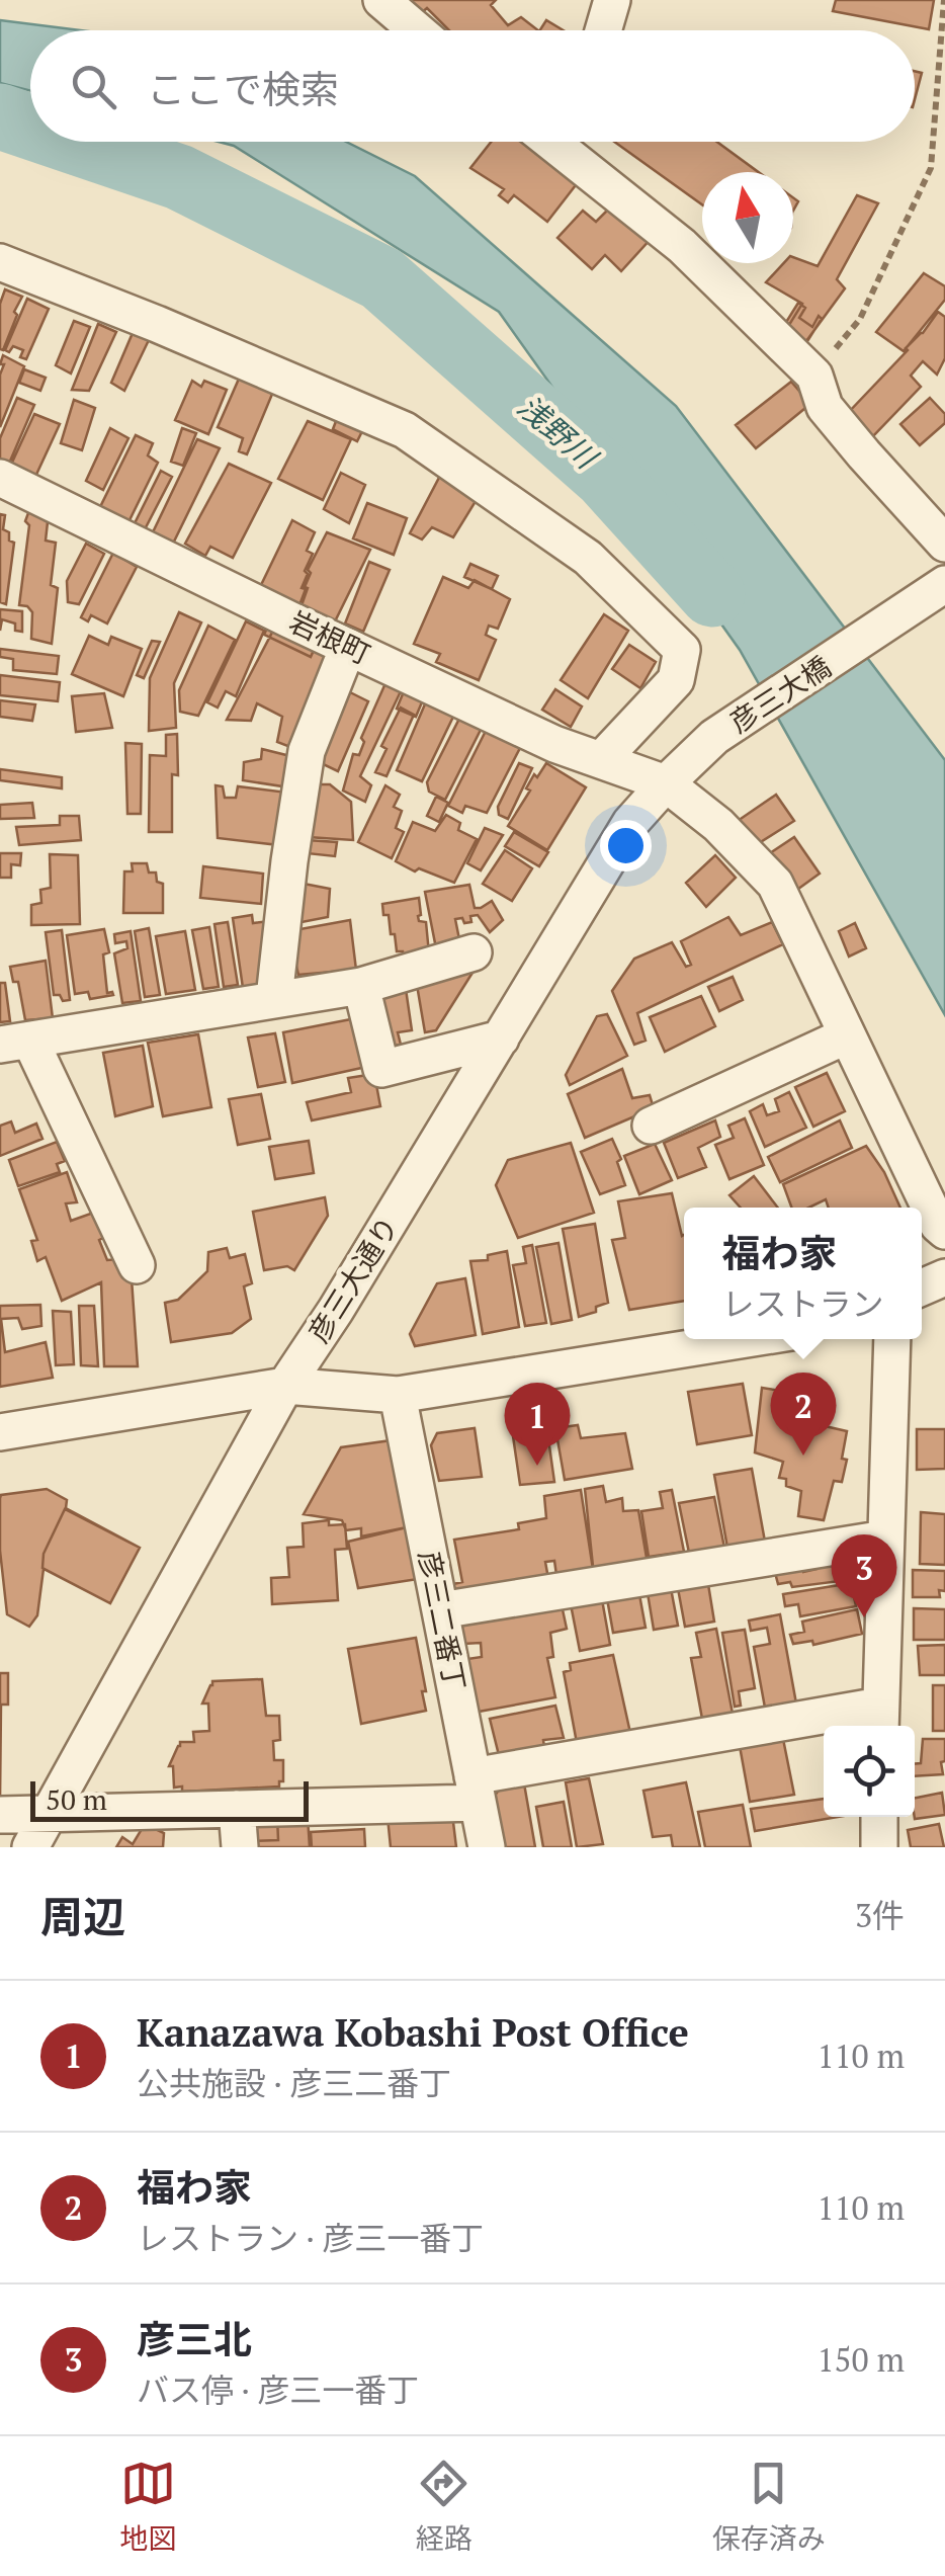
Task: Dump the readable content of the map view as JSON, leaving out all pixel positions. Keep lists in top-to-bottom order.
{
  "streets": {
    "street": [
      "岩根町",
      "彦三大橋",
      "彦三大通り",
      "彦三二番丁"
    ]
  },
  "crossings": [
    ["岩根町", "彦三大通り"],
    ["彦三大橋", "彦三大通り"]
  ],
  "water": ["浅野川"],
  "scale_bar": "50 m",
  "north": "top",
  "page": {
    "search": "ここで検索",
    "popup": ["福わ家", "レストラン"],
    "pins": ["2", "1", "3"],
    "scale": "50 m",
    "heading": ["周辺", "3件"],
    "list": [
      {
        "mark": "1",
        "name": "Kanazawa Kobashi Post Office",
        "note": "公共施設 · 彦三二番丁",
        "value": "110 m"
      },
      {
        "mark": "2",
        "name": "福わ家",
        "note": "レストラン · 彦三一番丁",
        "value": "110 m"
      },
      {
        "mark": "3",
        "name": "彦三北",
        "note": "バス停 · 彦三一番丁",
        "value": "150 m"
      }
    ],
    "nav": ["地図", "経路", "保存済み"]
  }
}
